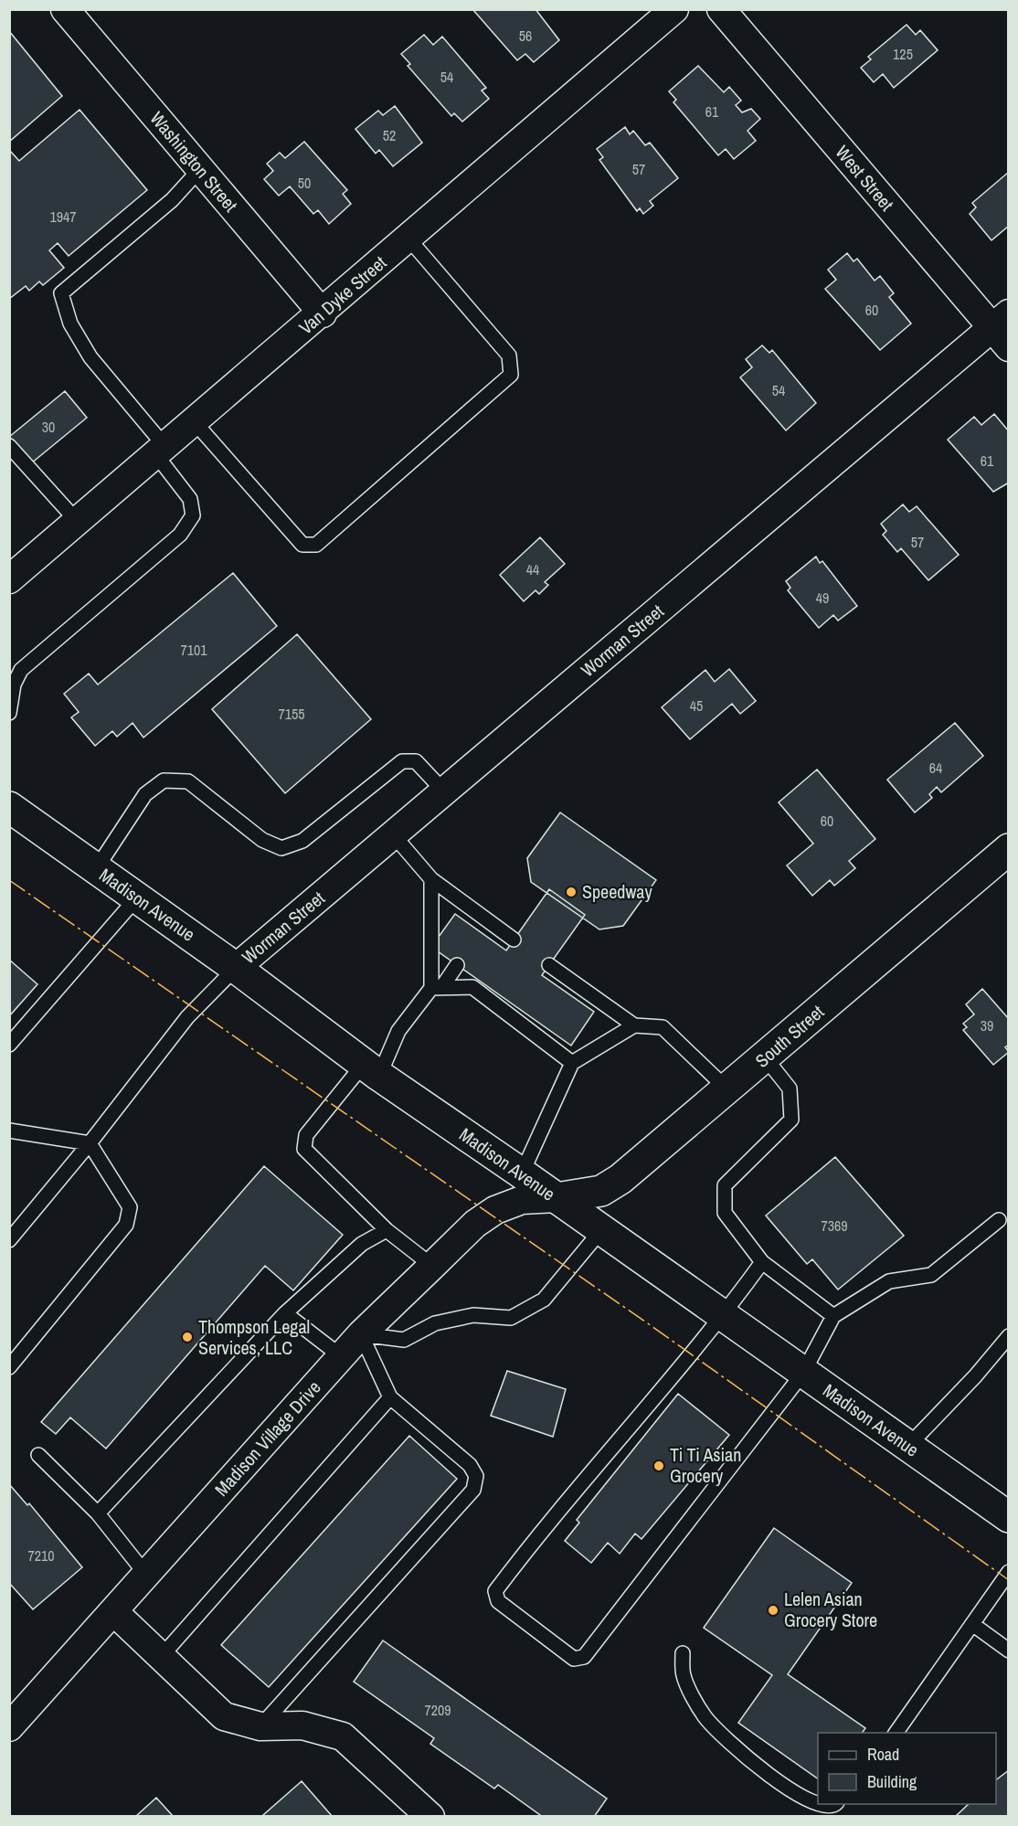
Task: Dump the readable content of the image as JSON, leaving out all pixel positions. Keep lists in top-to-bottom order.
{
  "streets": {
    "main road": ["Madison Avenue", "South Street"],
    "street": [
      "Washington Street",
      "West Street",
      "Van Dyke Street",
      "Worman Street",
      "Madison Village Drive"
    ]
  },
  "crossings": [
    ["Washington Street", "Van Dyke Street"],
    ["West Street", "Worman Street"],
    ["Worman Street", "Madison Avenue"],
    ["Madison Avenue", "South Street"],
    ["Madison Avenue", "Madison Village Drive"],
    ["South Street", "Madison Village Drive"]
  ],
  "places": [
    "Speedway",
    "Thompson Legal Services, LLC",
    "Ti Ti Asian Grocery",
    "Lelen Asian Grocery Store"
  ],
  "house_numbers": [
    "56",
    "125",
    "54",
    "61",
    "52",
    "57",
    "50",
    "1947",
    "60",
    "54",
    "30",
    "61",
    "57",
    "44",
    "49",
    "7101",
    "45",
    "7155",
    "64",
    "60",
    "39",
    "7369",
    "7210",
    "7209"
  ],
  "legend": ["Road", "Building"]
}
